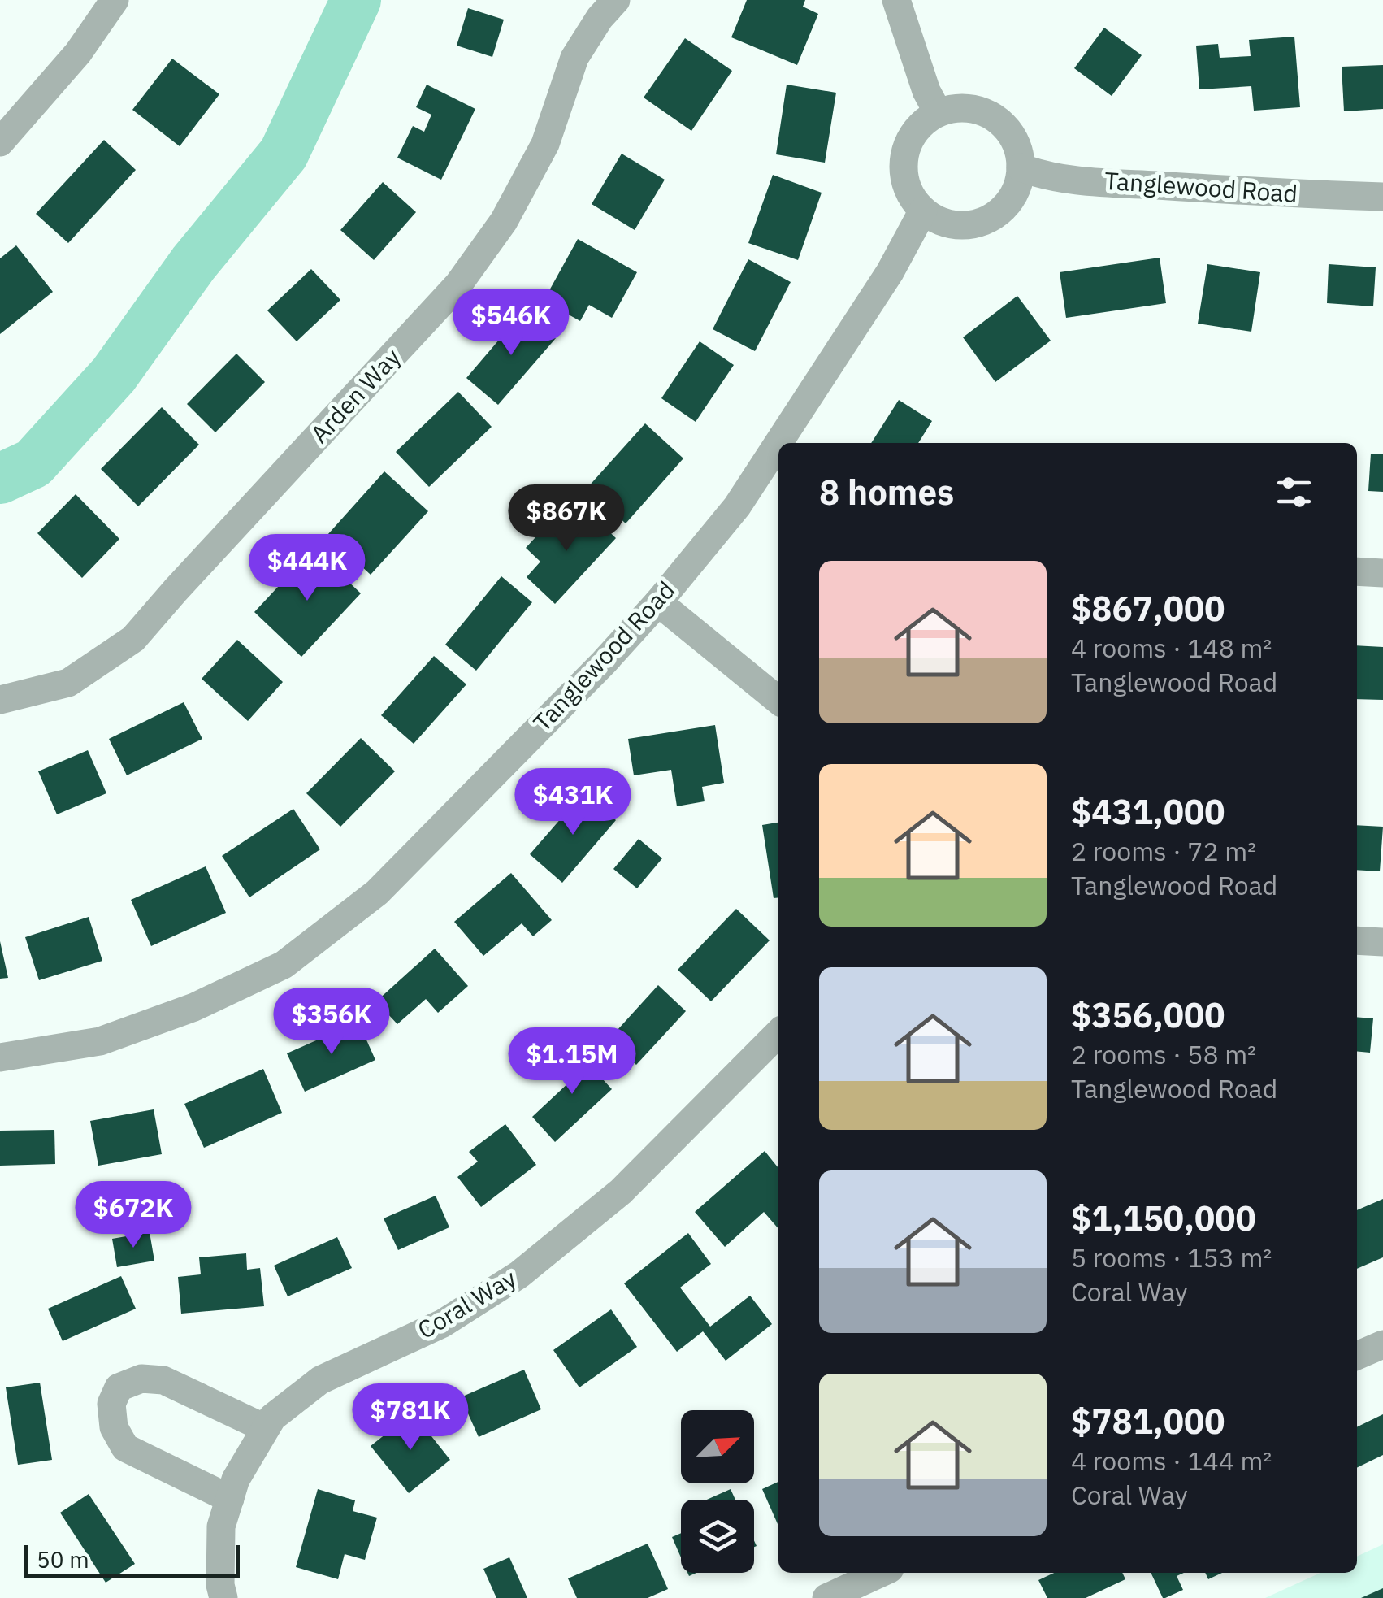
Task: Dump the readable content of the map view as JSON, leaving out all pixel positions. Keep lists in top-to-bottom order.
{
  "streets": {
    "street": ["Tanglewood Road", "Arden Way", "Coral Way"]
  },
  "scale_bar": "50 m",
  "north": "top right",
  "page": {
    "price": [
      "$546K",
      "$867K",
      "$444K",
      "$431K",
      "$356K",
      "$1.15M",
      "$672K",
      "$781K"
    ],
    "heading": "8 homes",
    "list": [
      {
        "name": "$867,000",
        "note": "4 rooms · 148 m² · Tanglewood Road"
      },
      {
        "name": "$431,000",
        "note": "2 rooms · 72 m² · Tanglewood Road"
      },
      {
        "name": "$356,000",
        "note": "2 rooms · 58 m² · Tanglewood Road"
      },
      {
        "name": "$1,150,000",
        "note": "5 rooms · 153 m² · Coral Way"
      },
      {
        "name": "$781,000",
        "note": "4 rooms · 144 m² · Coral Way"
      }
    ],
    "scale": "50 m"
  }
}
